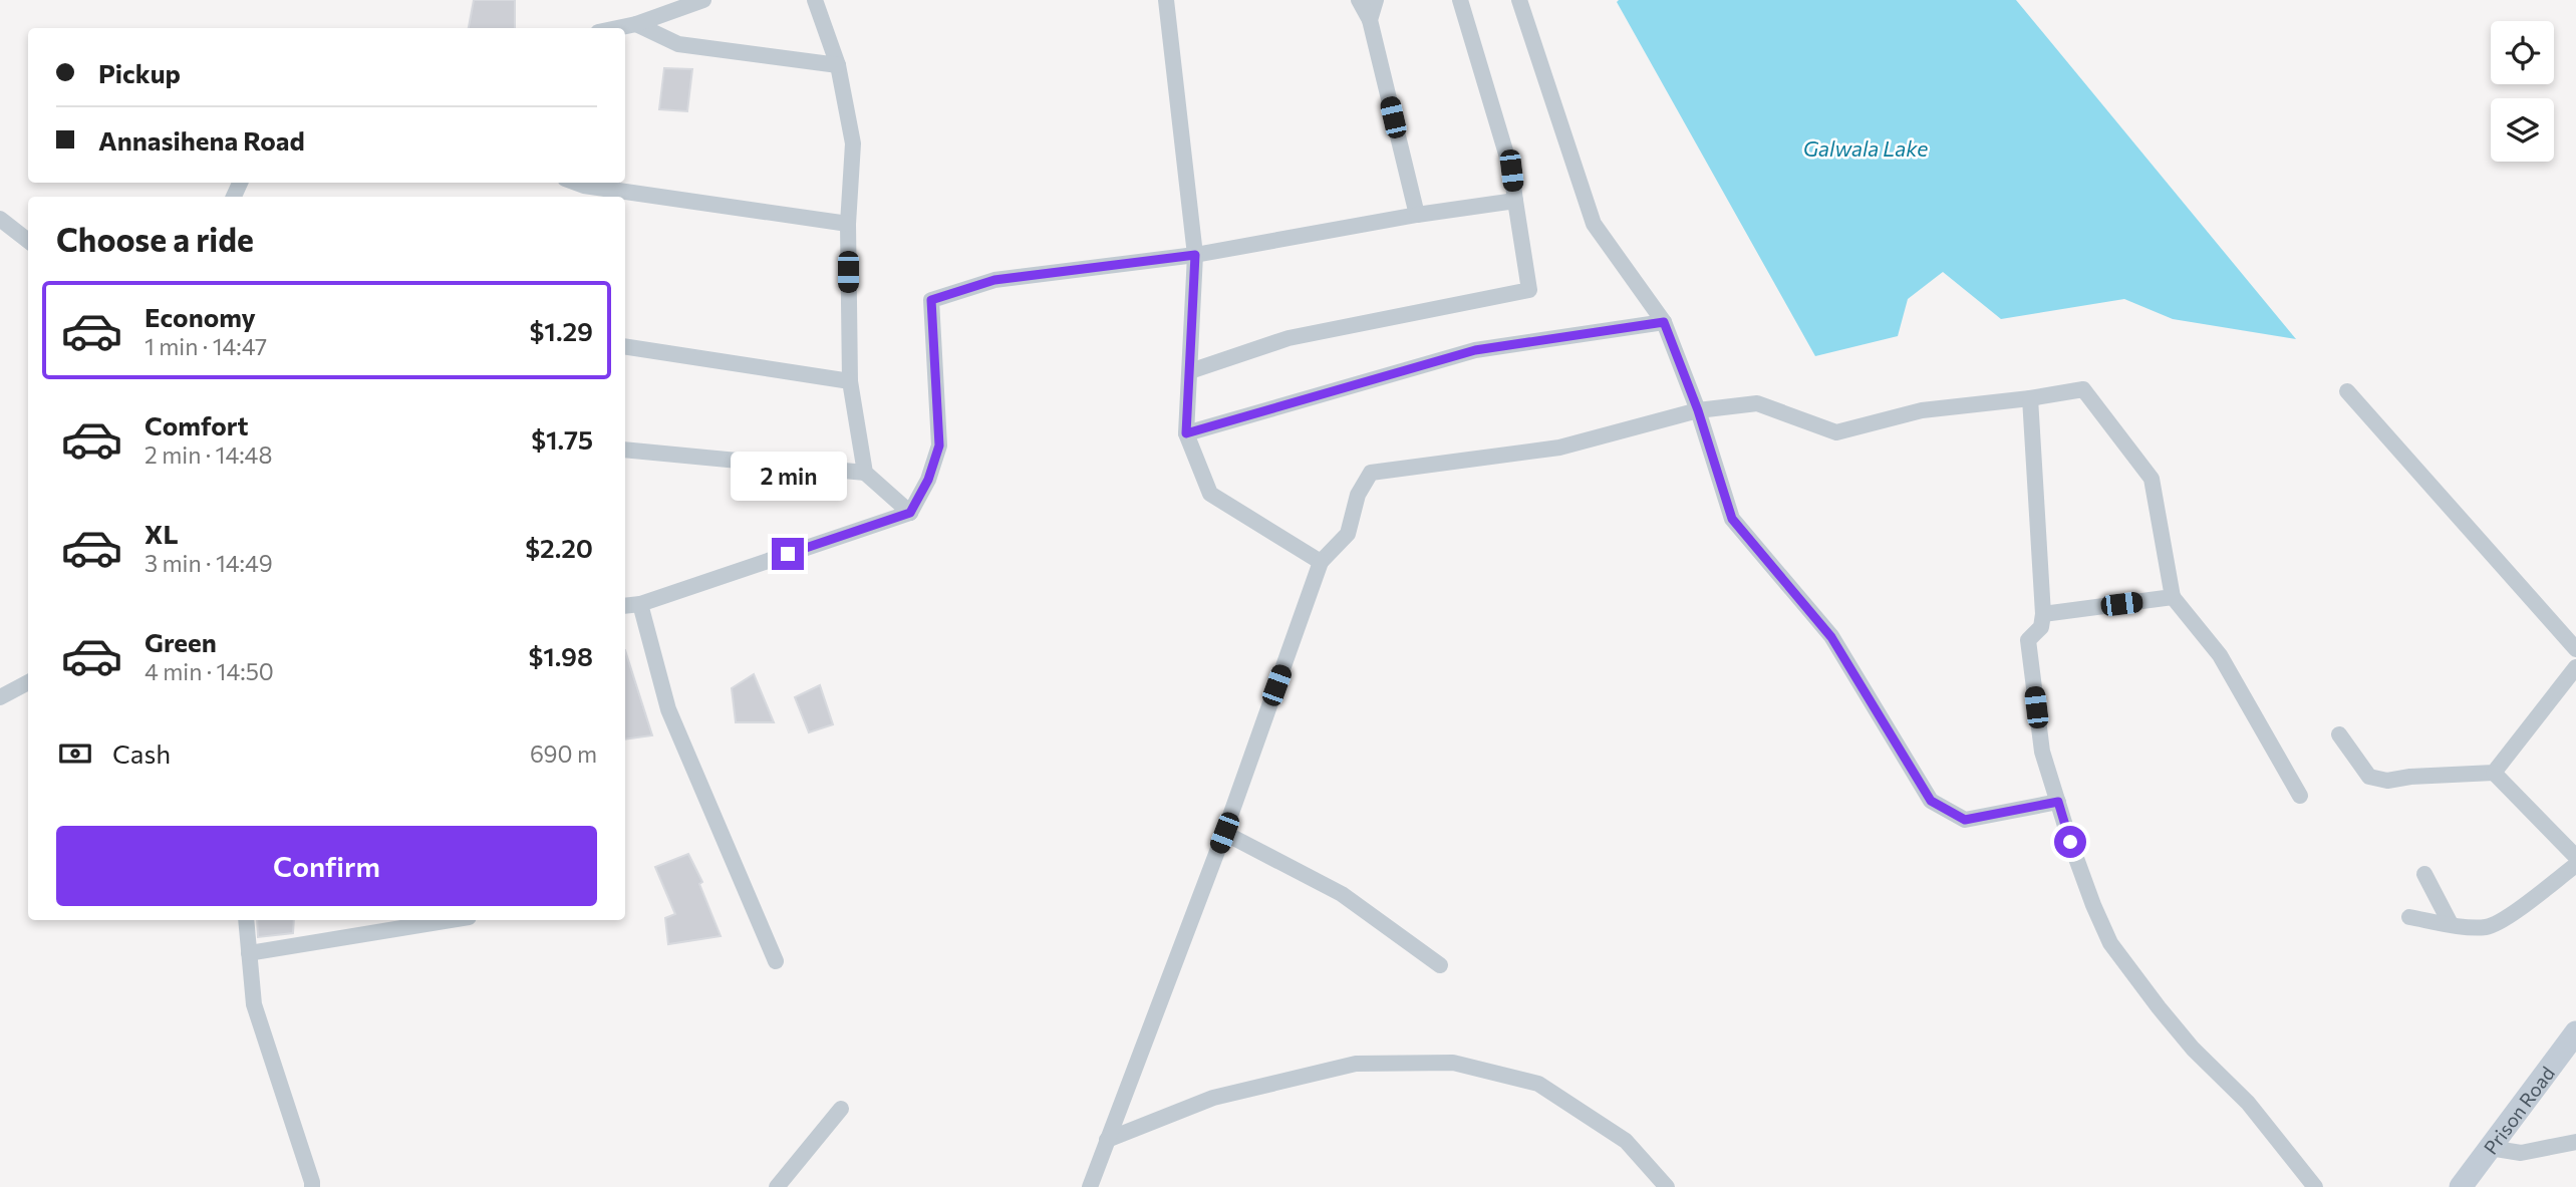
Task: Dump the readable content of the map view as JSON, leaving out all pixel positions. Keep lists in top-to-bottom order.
{
  "streets": {
    "street": ["Prison Road"]
  },
  "water": ["Galwala Lake"],
  "page": {
    "banner": ["Pickup", "Annasihena Road"],
    "heading": "Choose a ride",
    "list": [
      {
        "name": "Economy",
        "note": "1 min · 14:47",
        "value": "$1.29"
      },
      {
        "name": "Comfort",
        "note": "2 min · 14:48",
        "value": "$1.75"
      },
      {
        "name": "XL",
        "note": "3 min · 14:49",
        "value": "$2.20"
      },
      {
        "name": "Green",
        "note": "4 min · 14:50",
        "value": "$1.98"
      }
    ],
    "bubble": "2 min",
    "pay": ["Cash", "690 m"],
    "buttons": "Confirm"
  }
}
